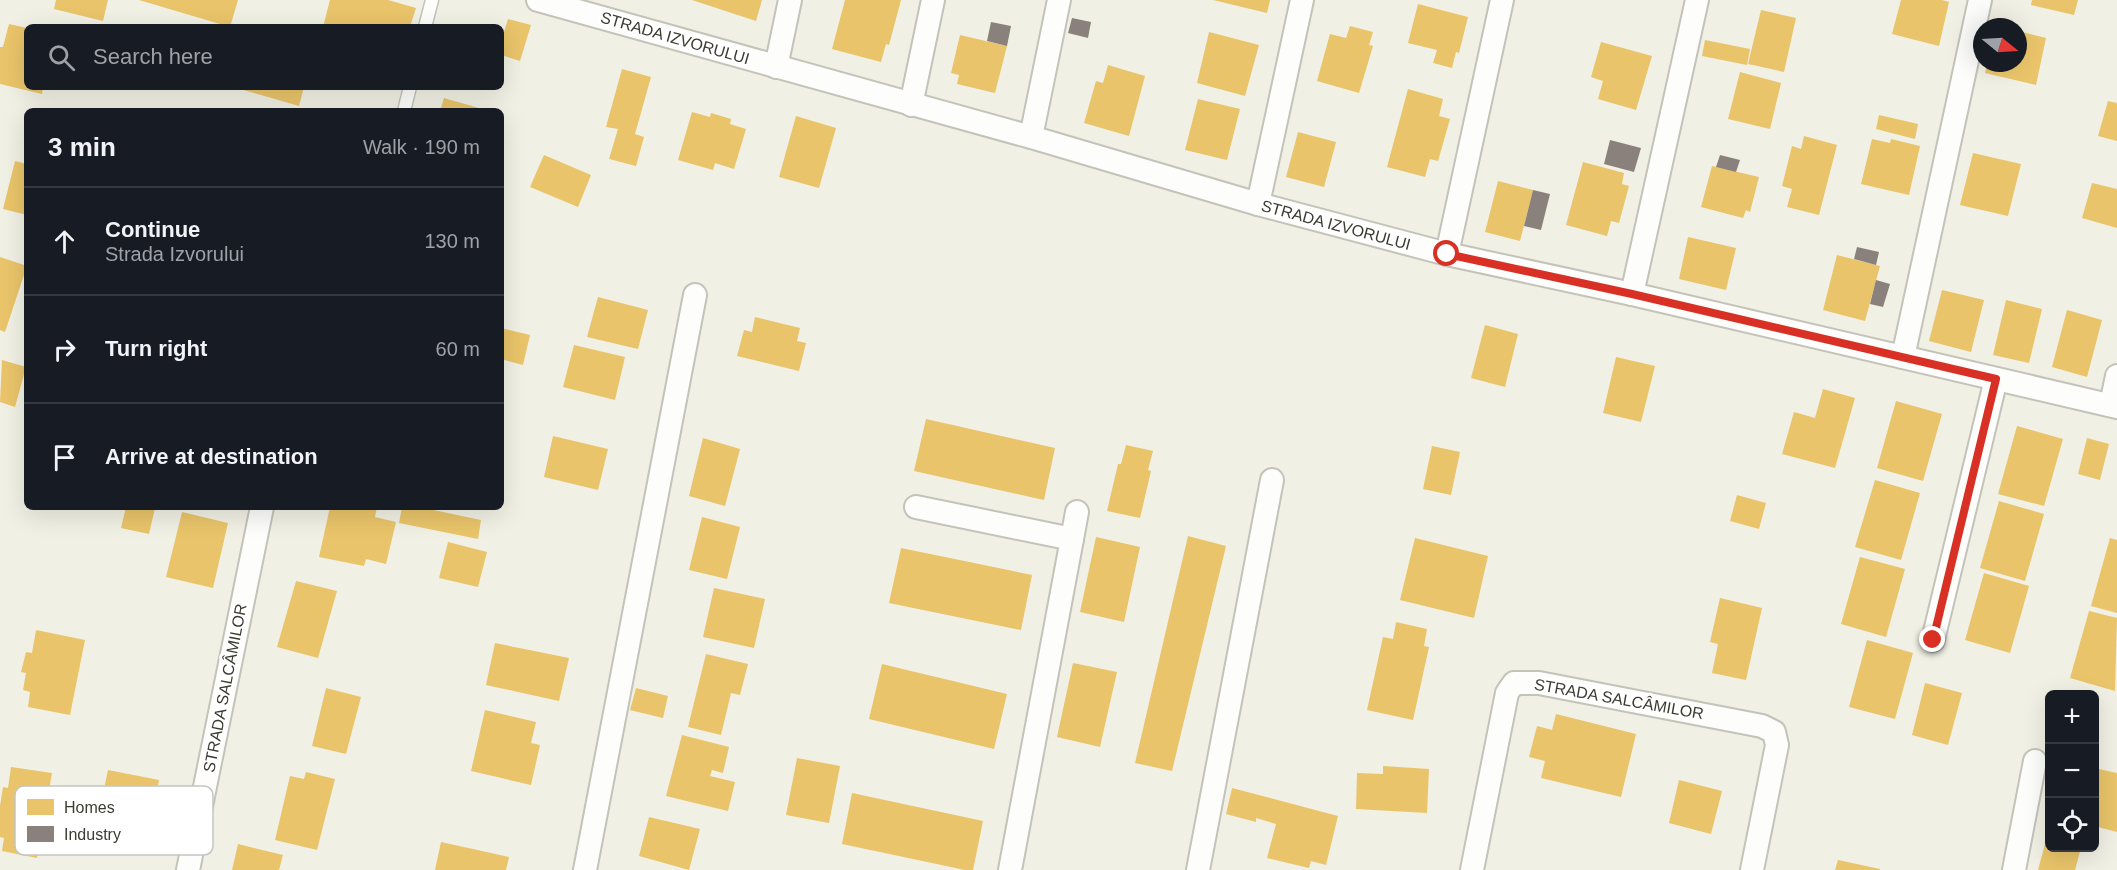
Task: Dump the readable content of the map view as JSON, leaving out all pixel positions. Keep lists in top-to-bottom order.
{
  "streets": {
    "street": ["STRADA IZVORULUI", "STRADA SALCÂMILOR"]
  },
  "legend": ["Homes", "Industry"],
  "north": "right",
  "page": {
    "search": "Search here",
    "heading": ["3 min", "Walk · 190 m"],
    "list": [
      ["Continue", "Strada Izvorului", "130 m"],
      ["Turn right", "60 m"],
      "Arrive at destination"
    ],
    "map_buttons": ["+", "−"]
  }
}
